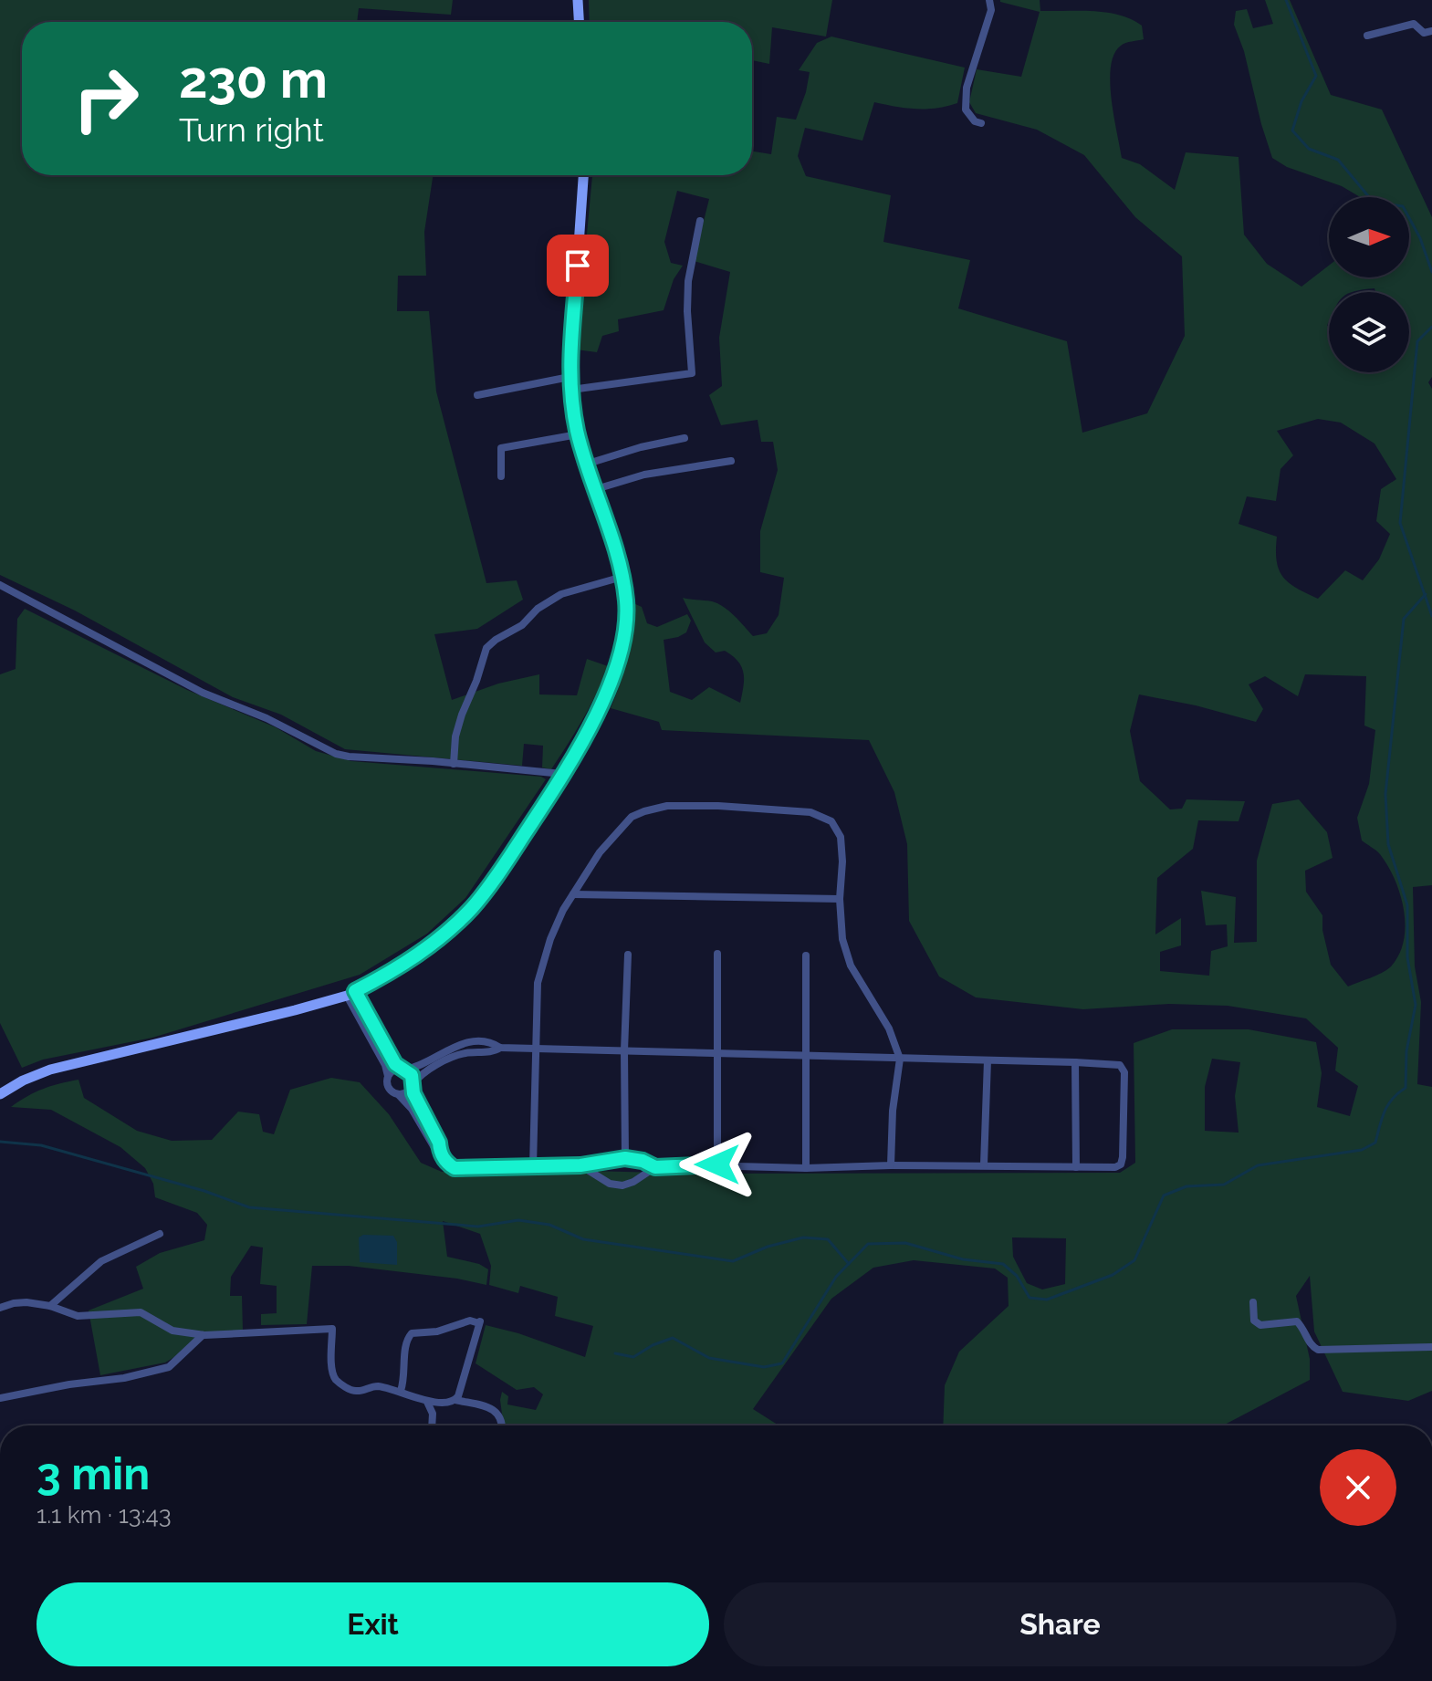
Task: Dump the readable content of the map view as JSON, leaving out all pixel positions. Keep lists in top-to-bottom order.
{
  "north": "right",
  "page": {
    "turn": ["230 m", "Turn right"],
    "heading": ["3 min", "1.1 km · 13:43"],
    "buttons": ["Exit", "Share"]
  }
}
